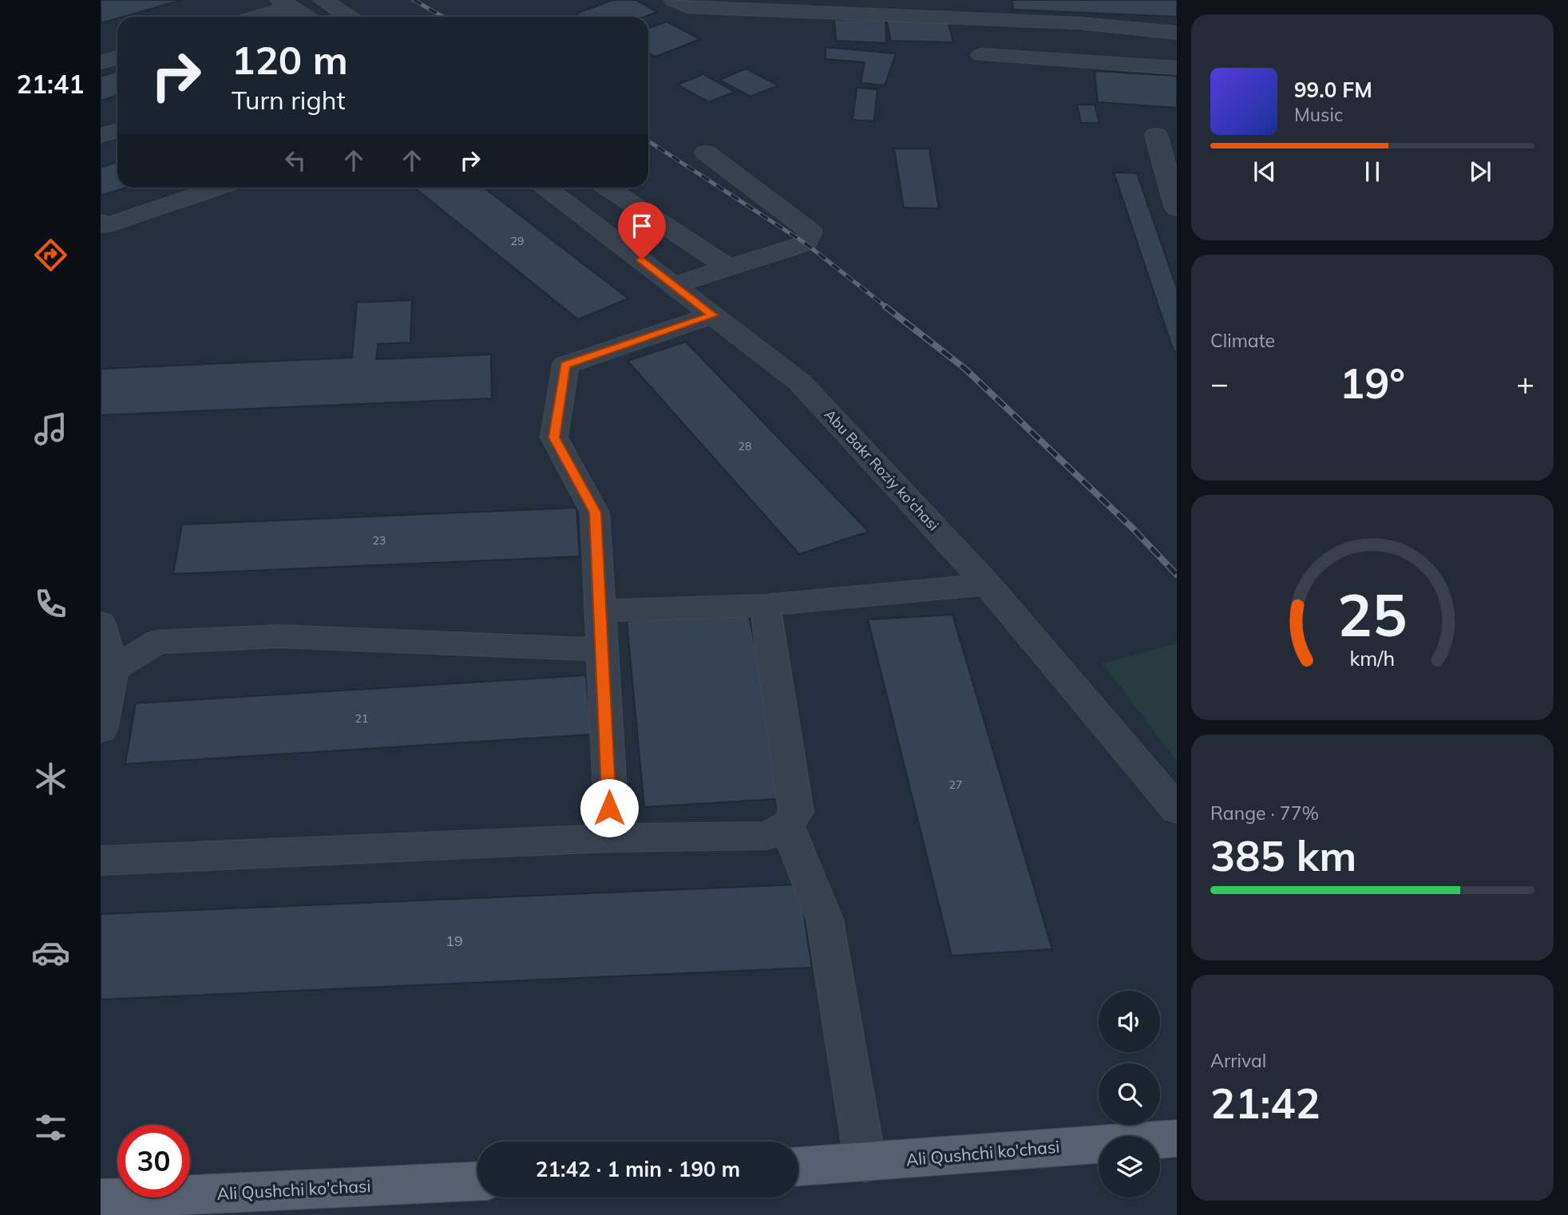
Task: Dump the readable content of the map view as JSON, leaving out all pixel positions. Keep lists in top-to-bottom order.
{
  "streets": {
    "main road": ["Ali Qushchi ko'chasi"],
    "street": ["Abu Bakr Roziy ko'chasi"]
  },
  "house_numbers": [
    "29",
    "28",
    "23",
    "21",
    "27",
    "19"
  ],
  "page": {
    "tabs": "21:41",
    "turn": ["120 m", "Turn right"],
    "song": ["99.0 FM", "Music"],
    "tile": [
      "Climate",
      ["Range · 77%", "385 km"],
      ["Arrival", "21:42"]
    ],
    "heat": ["−", "19°", "+"],
    "limit": "30",
    "trip": "21:42 · 1 min · 190 m",
    "gauge": ["25", "km/h"]
  }
}
